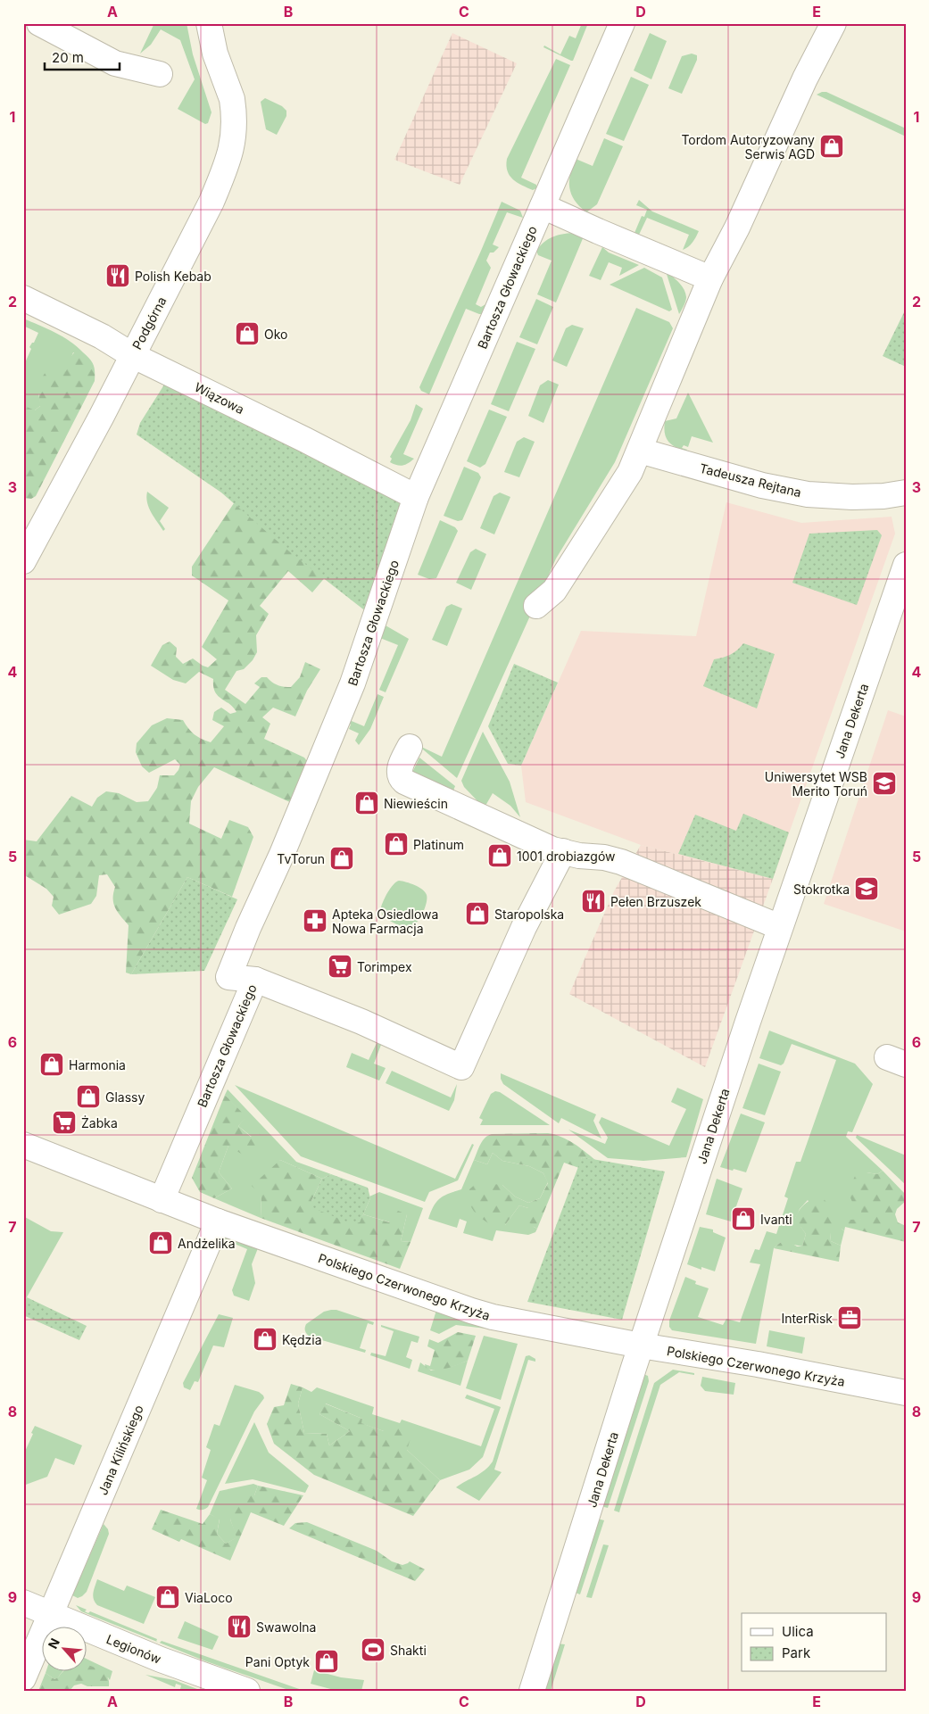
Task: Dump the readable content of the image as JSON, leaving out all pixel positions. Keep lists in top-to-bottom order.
{
  "streets": {
    "street": [
      "Bartosza Głowackiego",
      "Podgórna",
      "Wiązowa",
      "Tadeusza Rejtana",
      "Jana Dekerta",
      "Polskiego Czerwonego Krzyża",
      "Jana Kilińskiego",
      "Legionów"
    ]
  },
  "crossings": [
    ["Bartosza Głowackiego", "Wiązowa"],
    ["Bartosza Głowackiego", "Polskiego Czerwonego Krzyża"],
    ["Podgórna", "Wiązowa"],
    ["Jana Dekerta", "Polskiego Czerwonego Krzyża"],
    ["Polskiego Czerwonego Krzyża", "Jana Kilińskiego"],
    ["Jana Kilińskiego", "Legionów"]
  ],
  "places": {
    "shop": [
      "Tordom Autoryzowany Serwis AGD",
      "Oko",
      "Niewieścin",
      "Platinum",
      "1001 drobiazgów",
      "TvTorun",
      "Staropolska",
      "Harmonia",
      "Glassy",
      "Ivanti",
      "Andżelika",
      "Kędzia",
      "ViaLoco",
      "Pani Optyk"
    ],
    "restaurant": ["Polish Kebab", "Pełen Brzuszek", "Swawolna"],
    "school or university": ["Uniwersytet WSB Merito Toruń", "Stokrotka"],
    "pharmacy": ["Apteka Osiedlowa Nowa Farmacja"],
    "supermarket": ["Torimpex", "Żabka"],
    "office": ["InterRisk"],
    "sports": ["Shakti"]
  },
  "legend": ["Ulica", "Park"],
  "scale_bar": "20 m",
  "north": "top left",
  "grid": {
    "columns": [
      "A",
      "B",
      "C",
      "D",
      "E"
    ],
    "rows": [
      "1",
      "2",
      "3",
      "4",
      "5",
      "6",
      "7",
      "8",
      "9"
    ]
  }
}
